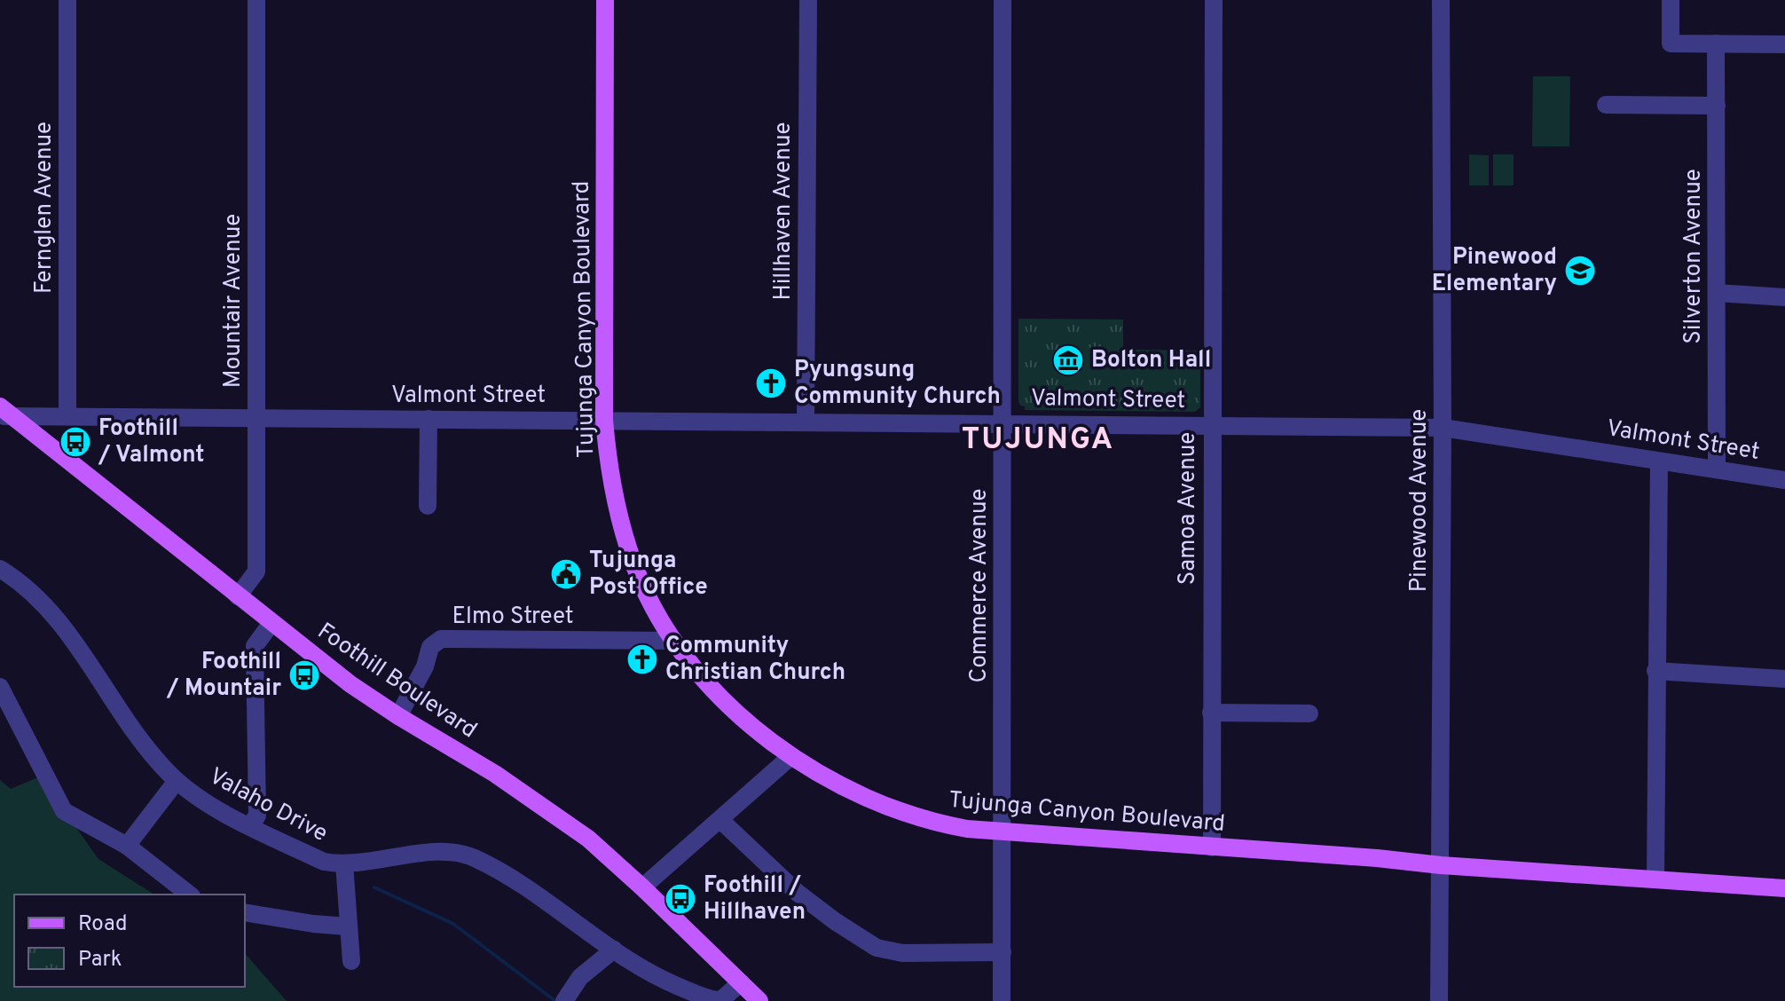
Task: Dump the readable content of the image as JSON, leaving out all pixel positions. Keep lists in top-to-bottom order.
{
  "streets": {
    "main road": ["Tujunga Canyon Boulevard", "Foothill Boulevard"],
    "street": [
      "Fernglen Avenue",
      "Hillhaven Avenue",
      "Silverton Avenue",
      "Mountair Avenue",
      "Valmont Street",
      "Pinewood Avenue",
      "Samoa Avenue",
      "Commerce Avenue",
      "Elmo Street",
      "Valaho Drive"
    ]
  },
  "crossings": [
    ["Fernglen Avenue", "Valmont Street"],
    ["Hillhaven Avenue", "Valmont Street"],
    ["Silverton Avenue", "Valmont Street"],
    ["Mountair Avenue", "Valmont Street"],
    ["Mountair Avenue", "Foothill Boulevard"],
    ["Tujunga Canyon Boulevard", "Valmont Street"],
    ["Tujunga Canyon Boulevard", "Pinewood Avenue"],
    ["Tujunga Canyon Boulevard", "Samoa Avenue"],
    ["Tujunga Canyon Boulevard", "Commerce Avenue"],
    ["Tujunga Canyon Boulevard", "Elmo Street"],
    ["Valmont Street", "Pinewood Avenue"],
    ["Valmont Street", "Samoa Avenue"],
    ["Valmont Street", "Commerce Avenue"],
    ["Valmont Street", "Foothill Boulevard"],
    ["Elmo Street", "Foothill Boulevard"],
    ["Foothill Boulevard", "Valaho Drive"]
  ],
  "districts": ["TUJUNGA"],
  "places": {
    "school or university": ["Pinewood Elementary"],
    "museum": ["Bolton Hall"],
    "church": ["Pyungsung Community Church", "Community Christian Church"],
    "bus stop": ["Foothill / Valmont", "Foothill / Mountair", "Foothill / Hillhaven"],
    "public building": ["Tujunga Post Office"]
  },
  "legend": ["Road", "Park"]
}
